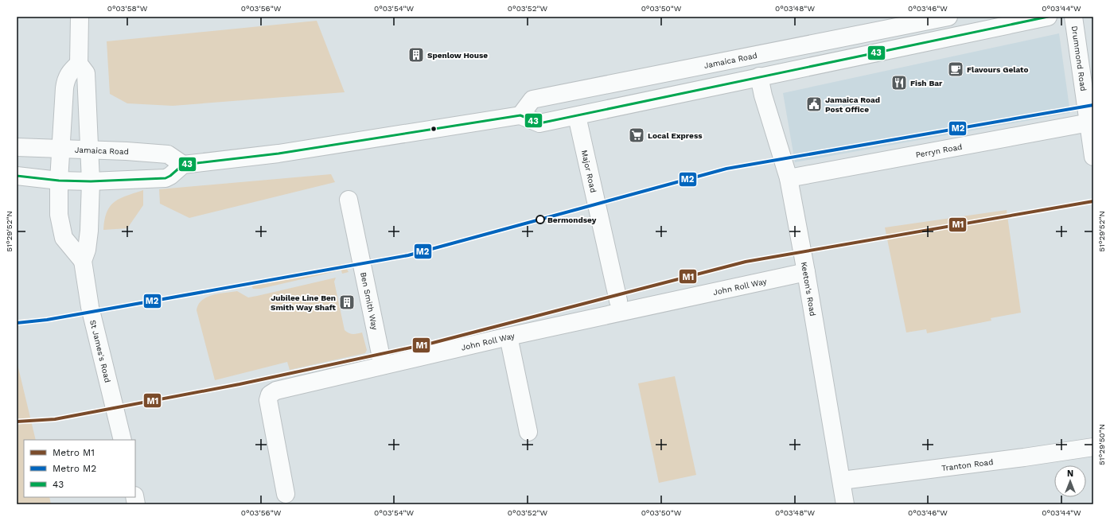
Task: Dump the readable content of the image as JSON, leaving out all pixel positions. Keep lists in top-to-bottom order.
{
  "streets": {
    "street": [
      "Drummond Road",
      "Jamaica Road",
      "Perryn Road",
      "Major Road",
      "John Roll Way",
      "Keeton's Road",
      "Ben Smith Way",
      "St James's Road",
      "Tranton Road"
    ]
  },
  "crossings": [
    ["Drummond Road", "Perryn Road"],
    ["Jamaica Road", "St James's Road"],
    ["Perryn Road", "Keeton's Road"],
    ["John Roll Way", "Keeton's Road"],
    ["John Roll Way", "Ben Smith Way"],
    ["Keeton's Road", "Tranton Road"]
  ],
  "places": {
    "building": ["Spenlow House", "Jubilee Line Ben Smith Way Shaft"],
    "cafe": ["Flavours Gelato"],
    "restaurant": ["Fish Bar"],
    "public building": ["Jamaica Road Post Office"],
    "supermarket": ["Local Express"],
    "other": ["Bermondsey"]
  },
  "lines": ["transit line 43", "metro line M2", "metro line M1"],
  "legend": ["Metro M1", "Metro M2", "43"],
  "north": "top",
  "coordinates": [
    "0°03'58\"W",
    "0°03'56\"W",
    "0°03'54\"W",
    "0°03'52\"W",
    "0°03'50\"W",
    "0°03'48\"W",
    "0°03'46\"W",
    "0°03'44\"W",
    "51°29'52\"N",
    "51°29'50\"N"
  ]
}
